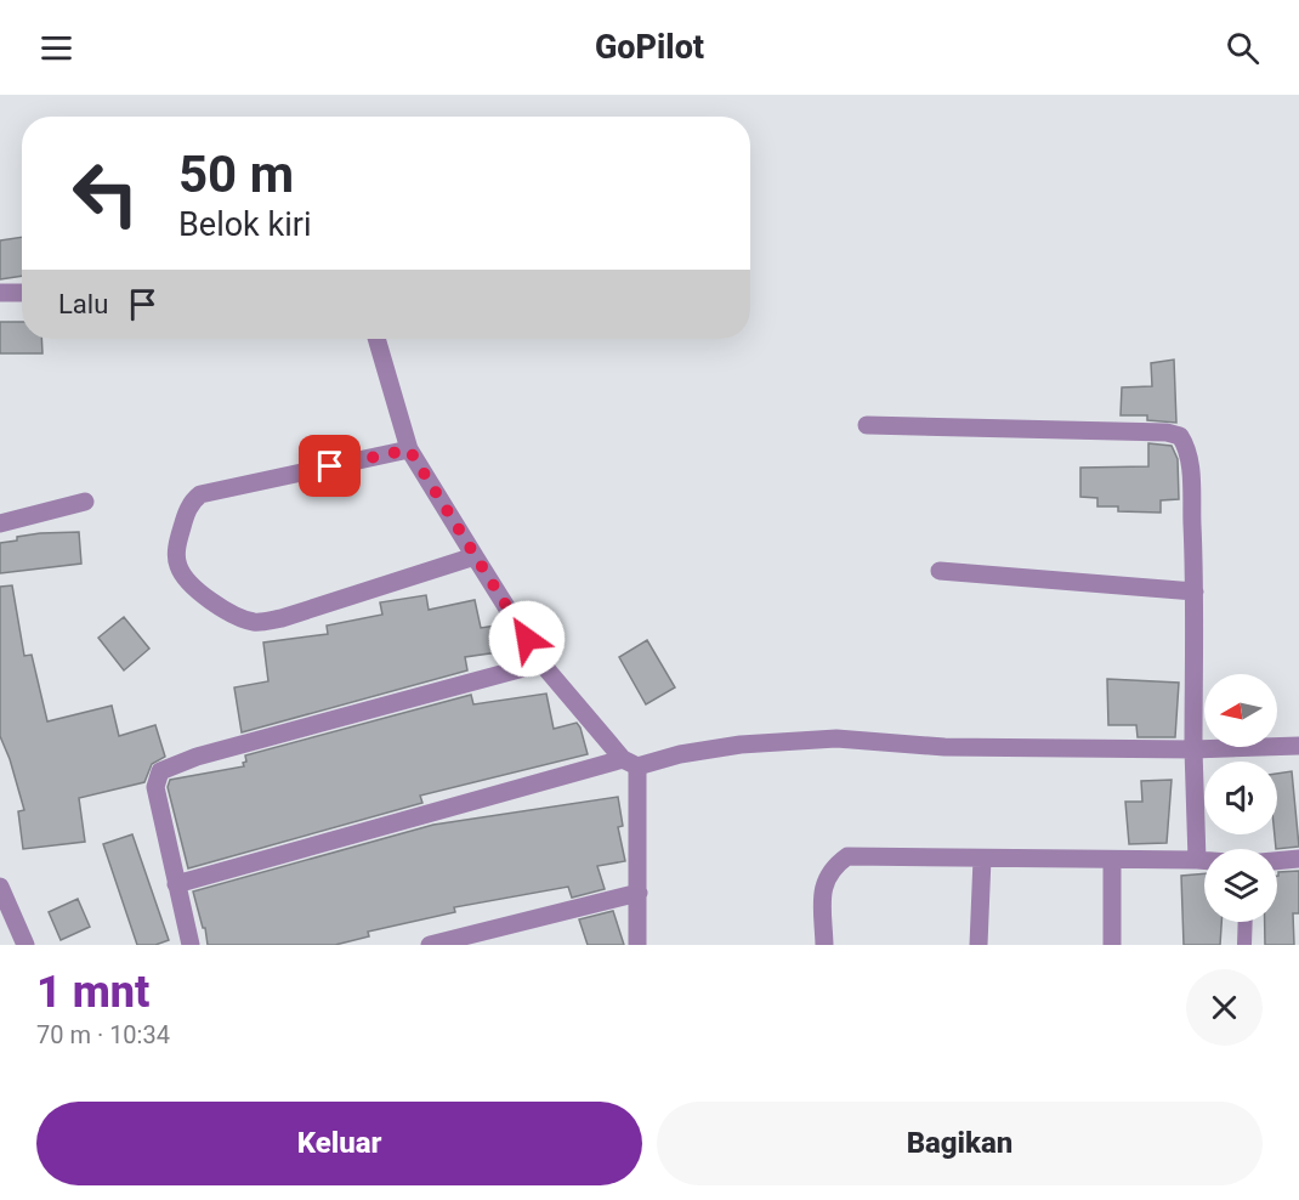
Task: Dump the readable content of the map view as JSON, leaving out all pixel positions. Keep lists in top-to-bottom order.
{
  "north": "left",
  "page": {
    "header": "GoPilot",
    "turn": ["50 m", "Belok kiri"],
    "then": "Lalu",
    "heading": ["1 mnt", "70 m · 10:34"],
    "buttons": ["Keluar", "Bagikan"]
  }
}
